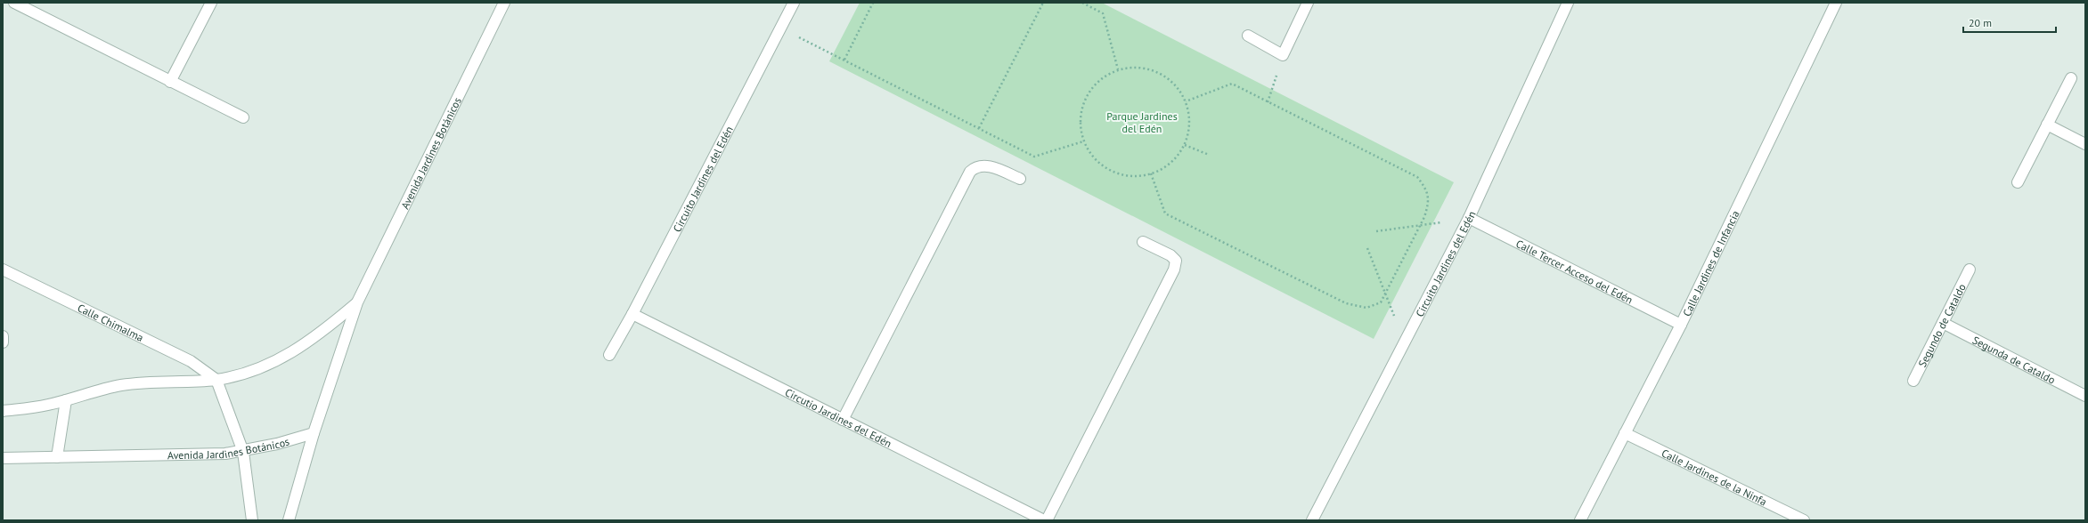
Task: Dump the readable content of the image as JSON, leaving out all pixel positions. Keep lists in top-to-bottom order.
{
  "streets": {
    "street": [
      "Avenida Jardines Botánicos",
      "Circuito Jardines del Edén",
      "Calle Jardines de Infancia",
      "Calle Tercer Acceso del Edén",
      "Calle Chimalma",
      "Segundo de Cataldo",
      "Segunda de Cataldo",
      "Circutio Jardines del Edén",
      "Calle Jardines de la Ninfa"
    ]
  },
  "crossings": [
    ["Avenida Jardines Botánicos", "Calle Chimalma"],
    ["Circuito Jardines del Edén", "Calle Tercer Acceso del Edén"],
    ["Circuito Jardines del Edén", "Circutio Jardines del Edén"],
    ["Calle Jardines de Infancia", "Calle Tercer Acceso del Edén"],
    ["Calle Jardines de Infancia", "Calle Jardines de la Ninfa"],
    ["Segundo de Cataldo", "Segunda de Cataldo"]
  ],
  "parks": ["Parque Jardines del Edén"],
  "scale_bar": "20 m"
}
